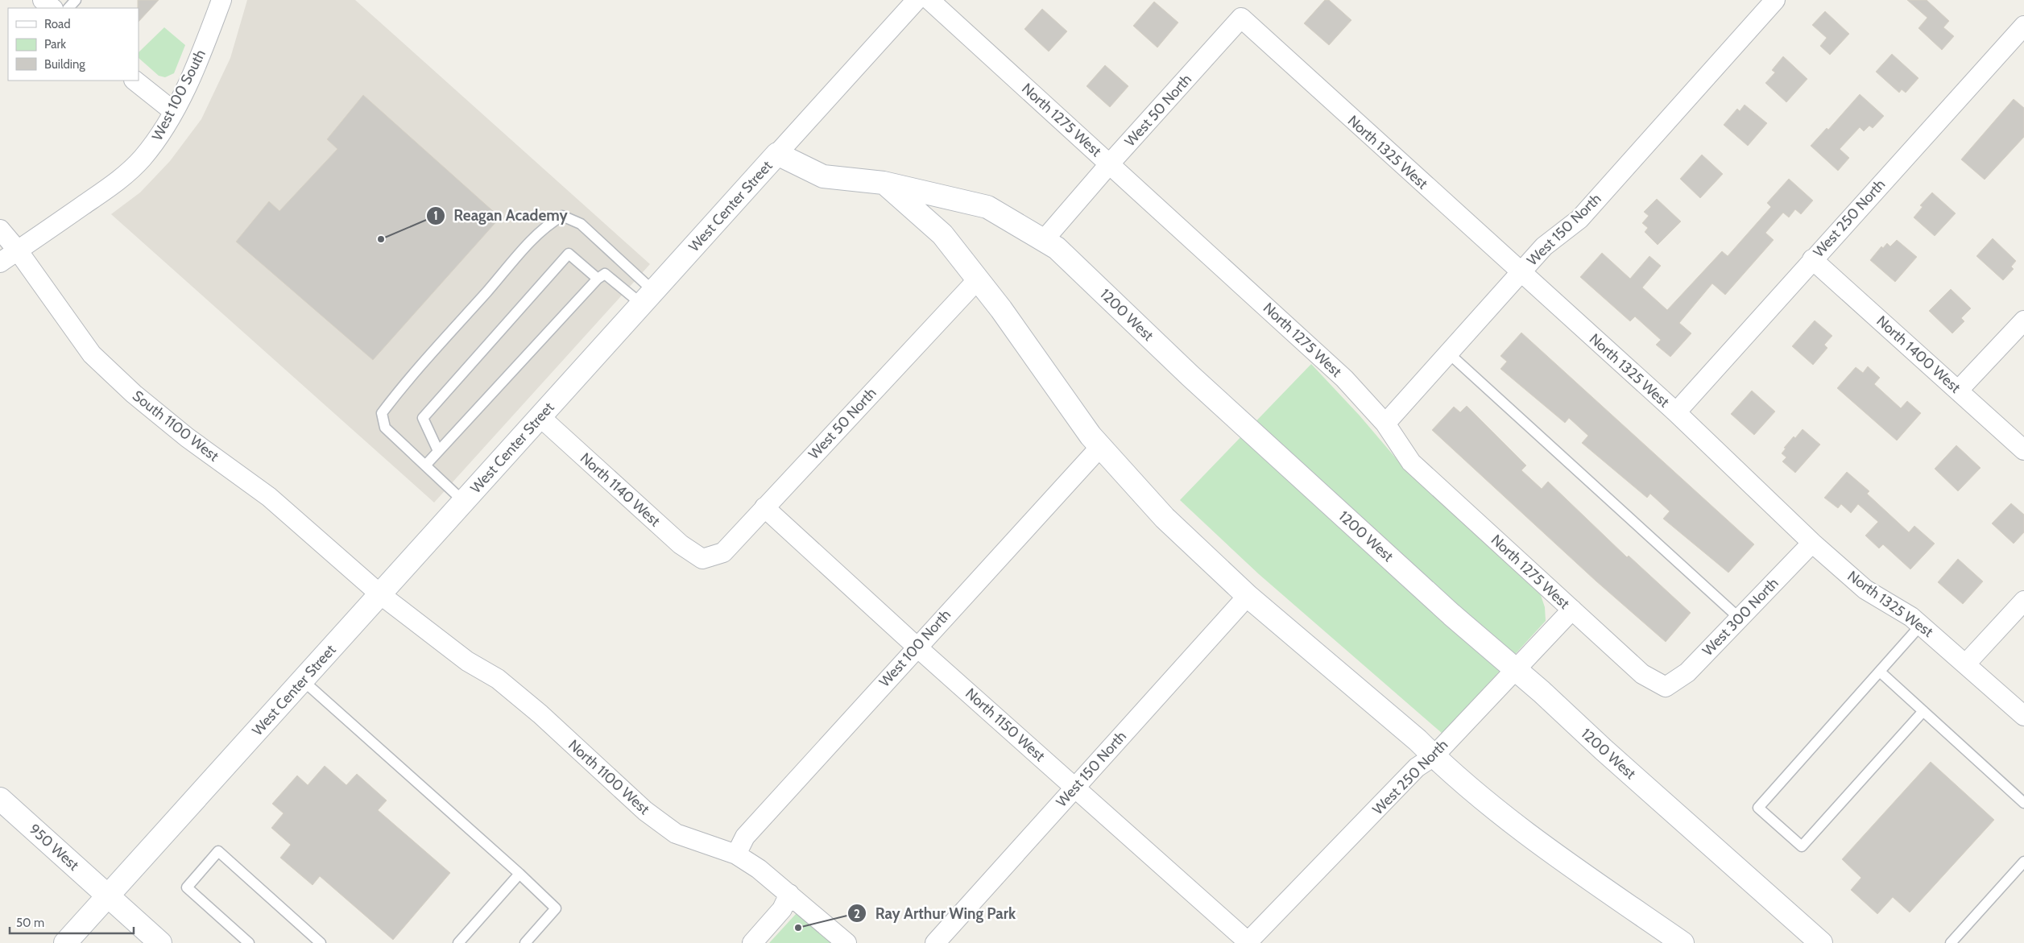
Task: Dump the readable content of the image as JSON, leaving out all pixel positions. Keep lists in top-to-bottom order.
{
  "streets": {
    "street": [
      "West 100 South",
      "West 50 North",
      "North 1275 West",
      "North 1325 West",
      "West Center Street",
      "West 250 North",
      "West 150 North",
      "1200 West",
      "North 1400 West",
      "South 1100 West",
      "North 1140 West",
      "West 300 North",
      "West 100 North",
      "North 1150 West",
      "North 1100 West",
      "950 West"
    ]
  },
  "crossings": [
    ["West 100 South", "South 1100 West"],
    ["West 50 North", "North 1275 West"],
    ["West 50 North", "North 1325 West"],
    ["West 50 North", "1200 West"],
    ["West 50 North", "North 1140 West"],
    ["West 50 North", "North 1150 West"],
    ["North 1275 West", "West 250 North"],
    ["North 1275 West", "West 150 North"],
    ["North 1275 West", "West 300 North"],
    ["North 1325 West", "West 250 North"],
    ["North 1325 West", "West 150 North"],
    ["North 1325 West", "West 300 North"],
    ["West Center Street", "1200 West"],
    ["West Center Street", "South 1100 West"],
    ["West Center Street", "North 1140 West"],
    ["West Center Street", "North 1100 West"],
    ["West Center Street", "950 West"],
    ["West 250 North", "1200 West"],
    ["West 250 North", "North 1400 West"],
    ["West 250 North", "North 1150 West"],
    ["West 150 North", "North 1150 West"],
    ["South 1100 West", "North 1100 West"],
    ["West 100 North", "North 1150 West"],
    ["West 100 North", "North 1100 West"]
  ],
  "places": ["Reagan Academy", "Ray Arthur Wing Park"],
  "legend": ["Road", "Park", "Building"],
  "scale_bar": "50 m"
}
